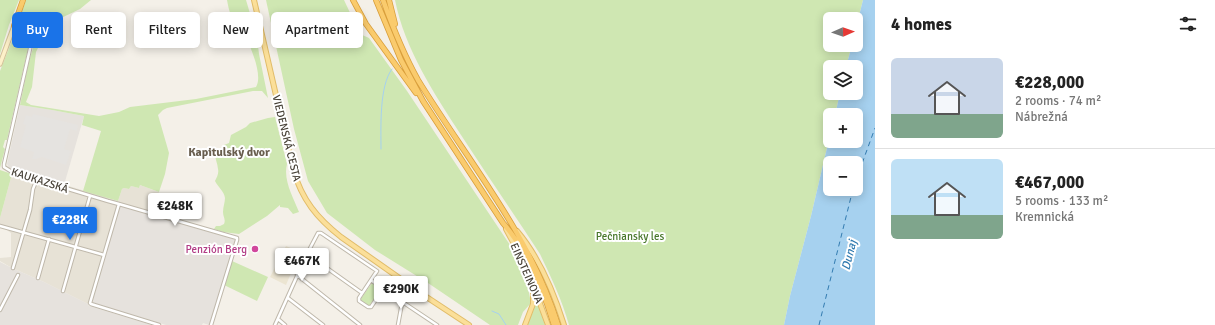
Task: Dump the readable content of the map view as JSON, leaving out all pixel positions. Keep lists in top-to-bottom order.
{
  "streets": {
    "main road": ["VIEDENSKÁ CESTA", "EINSTEINOVA"],
    "street": ["KAUKAZSKÁ"]
  },
  "districts": ["Kapitulský dvor"],
  "water": ["Dunaj"],
  "parks": ["Pečniansky les"],
  "places": ["Penzión Berg"],
  "north": "right",
  "page": {
    "heading": "4 homes",
    "map_buttons": ["+", "−"],
    "chip": [
      "Buy",
      "Rent",
      "Filters",
      "New",
      "Apartment"
    ],
    "list": [
      {
        "name": "€228,000",
        "note": "2 rooms · 74 m² · Nábrežná"
      },
      {
        "name": "€467,000",
        "note": "5 rooms · 133 m² · Kremnická"
      }
    ],
    "price": [
      "€248K",
      "€228K",
      "€467K",
      "€290K"
    ]
  }
}
